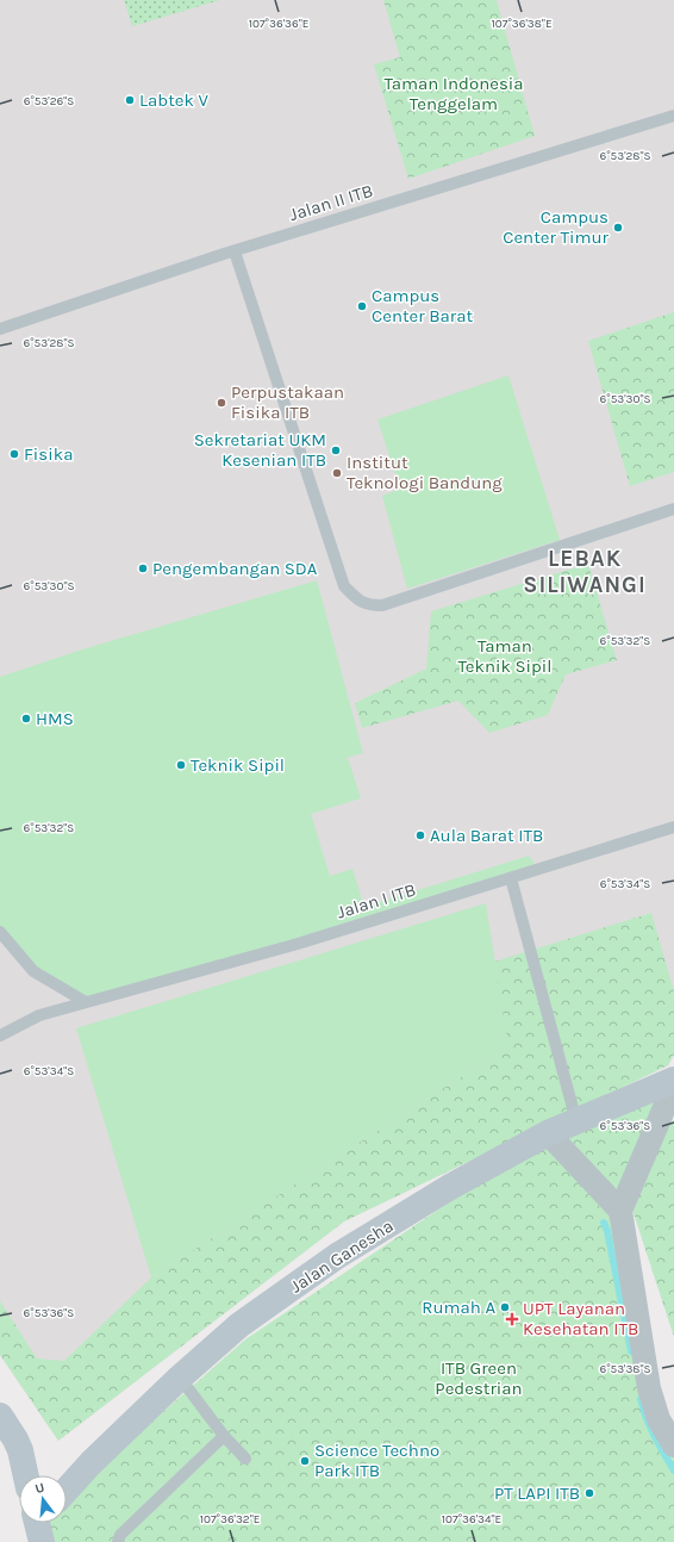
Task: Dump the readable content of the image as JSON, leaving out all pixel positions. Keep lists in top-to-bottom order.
{
  "streets": {
    "street": ["Jalan Ganesha"],
    "lane": ["Jalan II ITB", "Jalan I ITB"]
  },
  "districts": ["LEBAK SILIWANGI"],
  "parks": ["Taman Indonesia Tenggelam", "Taman Teknik Sipil", "ITB Green Pedestrian"],
  "places": {
    "other": [
      "Labtek V",
      "Campus Center Timur",
      "Campus Center Barat",
      "Perpustakaan Fisika ITB",
      "Sekretariat UKM Kesenian ITB",
      "Fisika",
      "Institut Teknologi Bandung",
      "Pengembangan SDA",
      "HMS",
      "Teknik Sipil",
      "Aula Barat ITB",
      "Rumah A",
      "Science Techno Park ITB",
      "PT LAPI ITB"
    ],
    "health": ["UPT Layanan Kesehatan ITB"]
  },
  "north": "top",
  "coordinates": [
    "107°36'36\"E",
    "107°36'38\"E",
    "6°53'26\"S",
    "6°53'28\"S",
    "6°53'30\"S",
    "6°53'32\"S",
    "6°53'34\"S",
    "6°53'36\"S",
    "6°53'38\"S",
    "107°36'32\"E",
    "107°36'34\"E"
  ]
}
